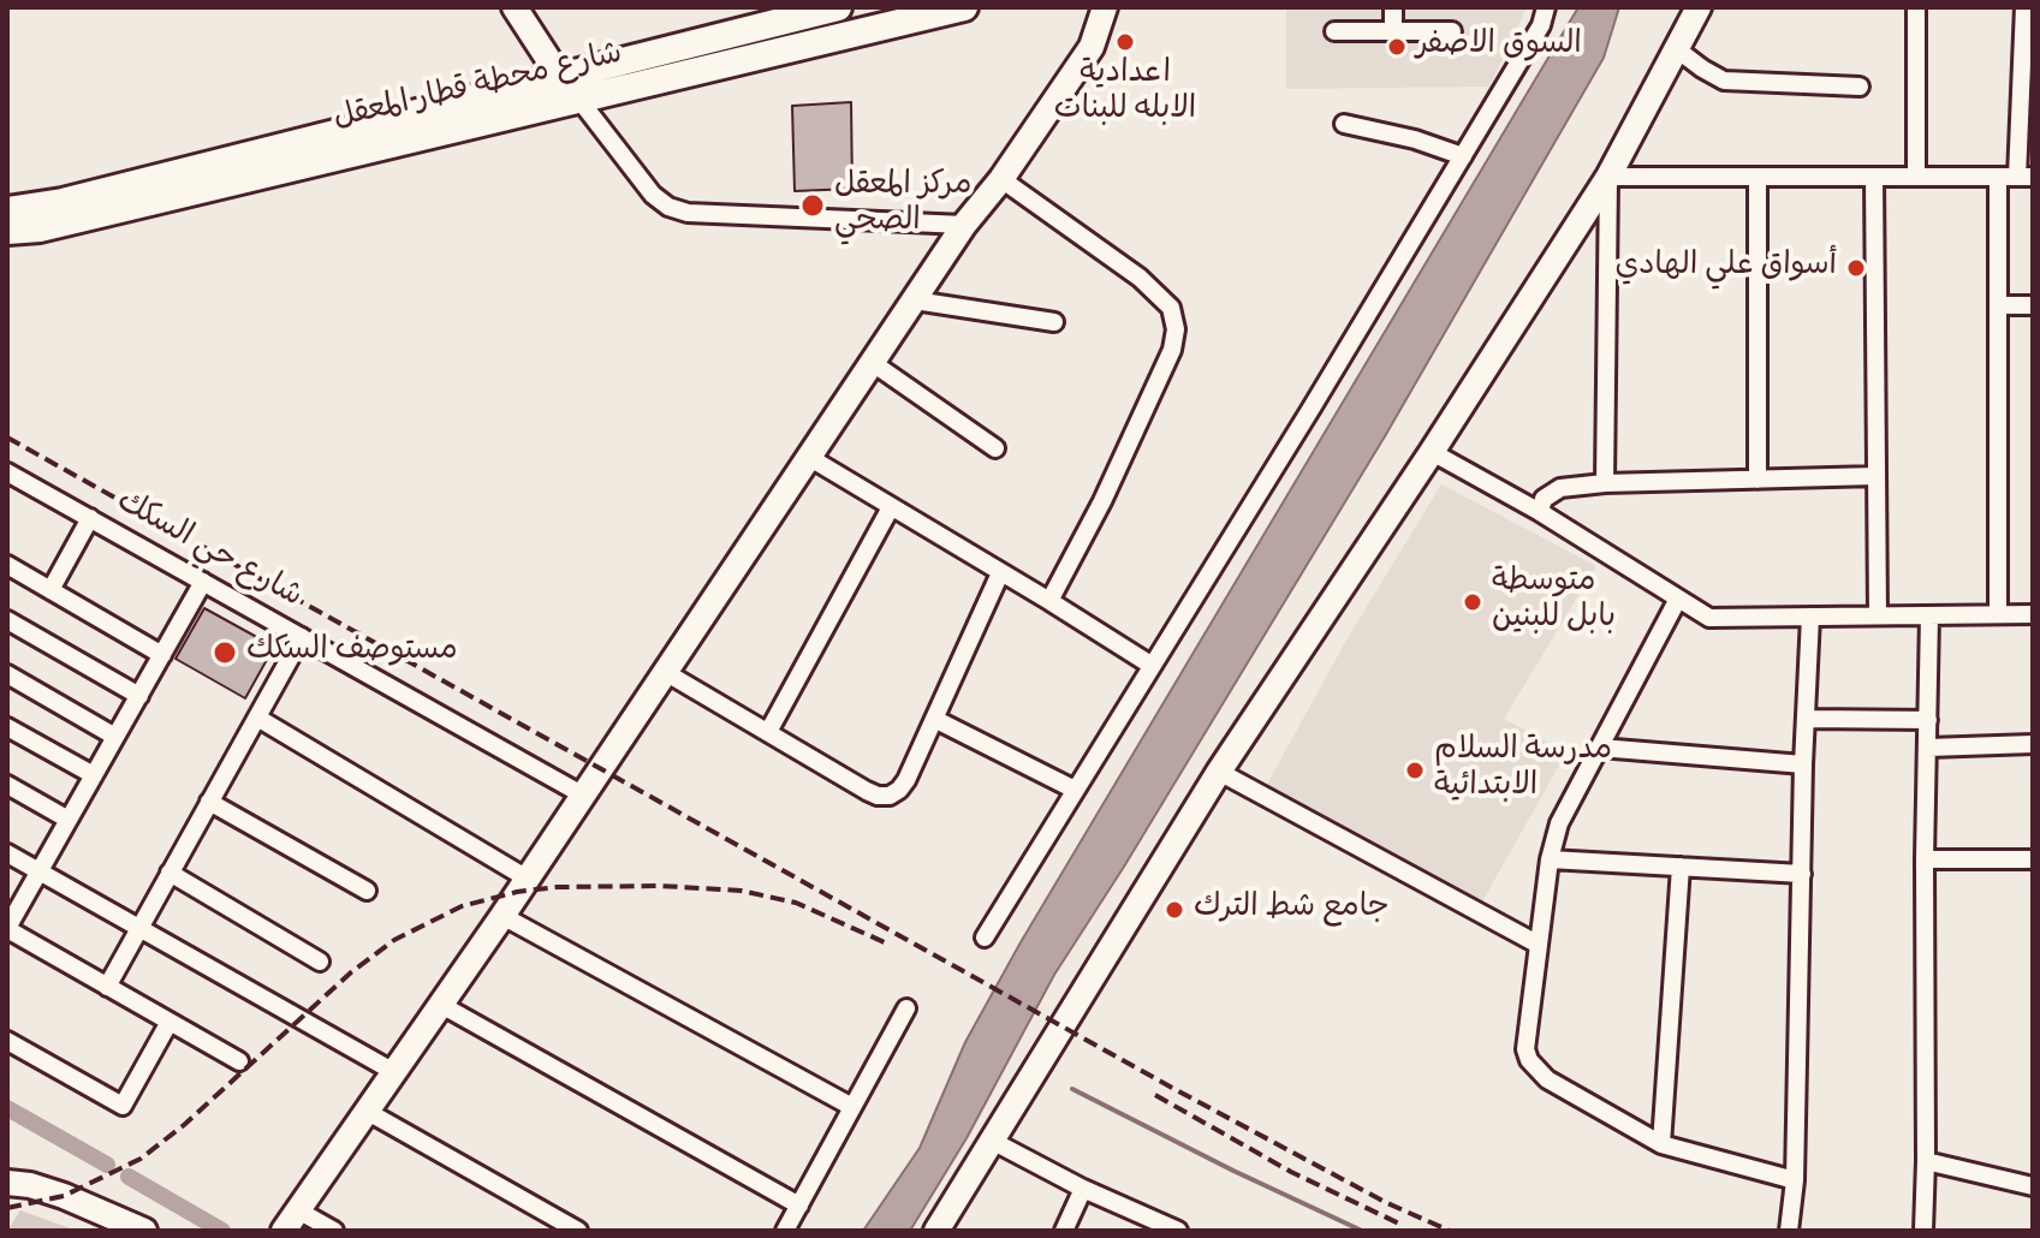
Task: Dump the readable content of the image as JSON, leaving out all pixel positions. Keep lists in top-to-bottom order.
{
  "streets": {
    "main road": ["شارع محطة قطار المعقل"],
    "street": ["شارع حي السكك"]
  },
  "places": [
    "اعدادية الابله للبنات",
    "السوق الاصفر",
    "مركز المعقل الصحي",
    "أسواق علي الهادي",
    "متوسطة بابل للبنين",
    "مستوصف السكك",
    "مدرسة السلام الابتدائية",
    "جامع شط الترك"
  ]
}
